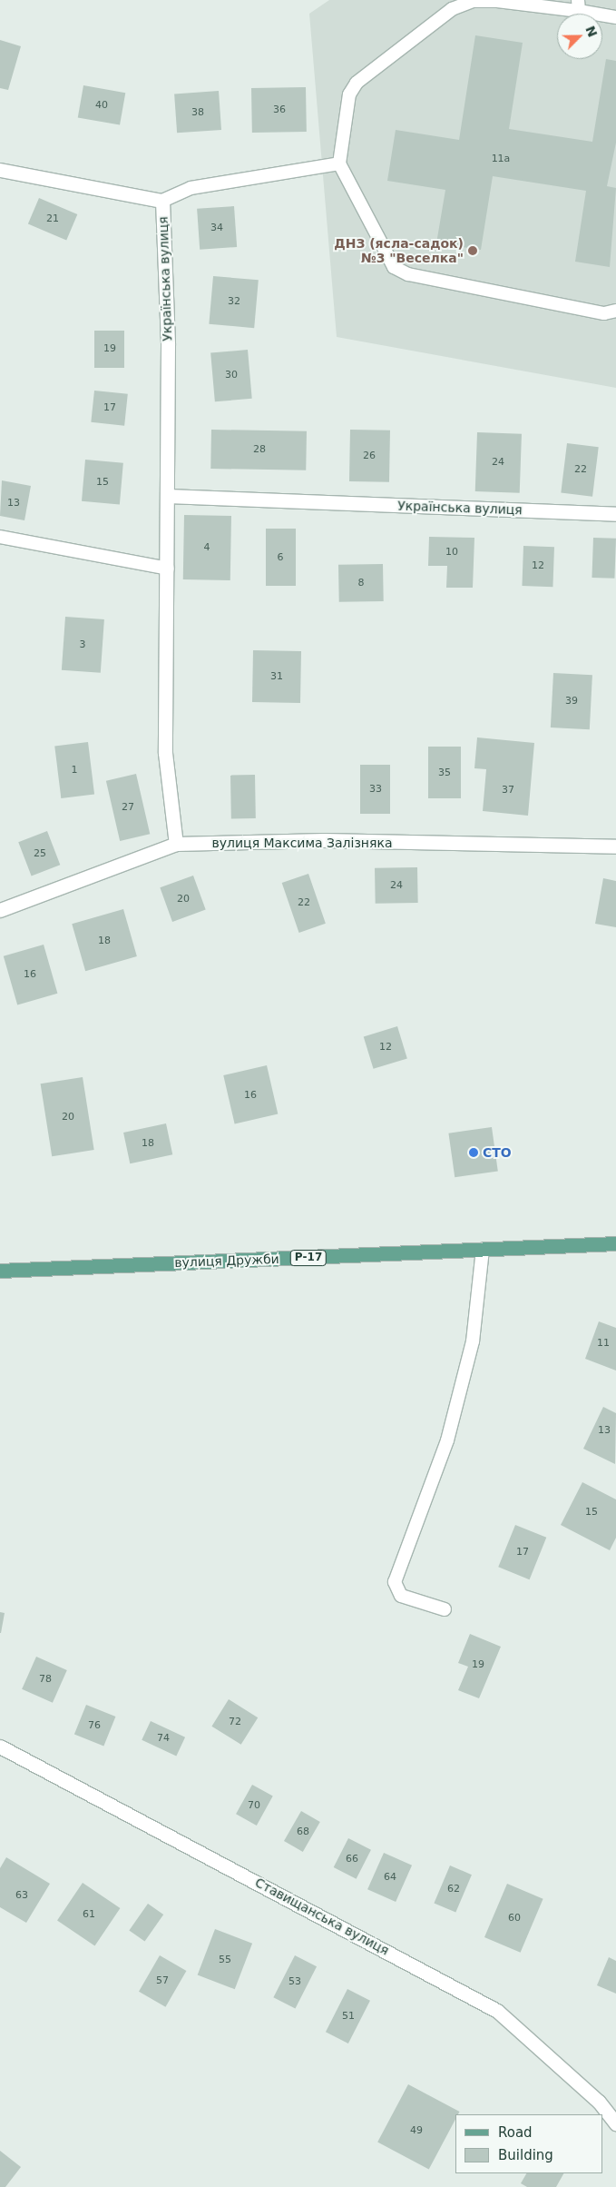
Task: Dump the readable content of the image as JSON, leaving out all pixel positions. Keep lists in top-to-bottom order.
{
  "streets": {
    "main road": ["Р-17", "вулиця Дружби"],
    "street": ["Українська вулиця", "вулиця Максима Залізняка", "Ставищанська вулиця"]
  },
  "crossings": [
    ["Українська вулиця", "вулиця Максима Залізняка"]
  ],
  "places": ["ДНЗ (ясла-садок) №3 \"Веселка\"", "СТО"],
  "house_numbers": [
    "40",
    "36",
    "38",
    "11а",
    "21",
    "34",
    "32",
    "19",
    "30",
    "17",
    "28",
    "26",
    "24",
    "22",
    "15",
    "13",
    "4",
    "10",
    "6",
    "12",
    "8",
    "3",
    "31",
    "39",
    "1",
    "35",
    "33",
    "37",
    "27",
    "25",
    "24",
    "20",
    "22",
    "18",
    "16",
    "12",
    "16",
    "20",
    "18",
    "11",
    "13",
    "15",
    "17",
    "19",
    "78",
    "72",
    "76",
    "74",
    "70",
    "68",
    "66",
    "64",
    "62",
    "63",
    "61",
    "60",
    "55",
    "57",
    "53",
    "51",
    "49"
  ],
  "legend": ["Road", "Building"],
  "north": "top right"
}
